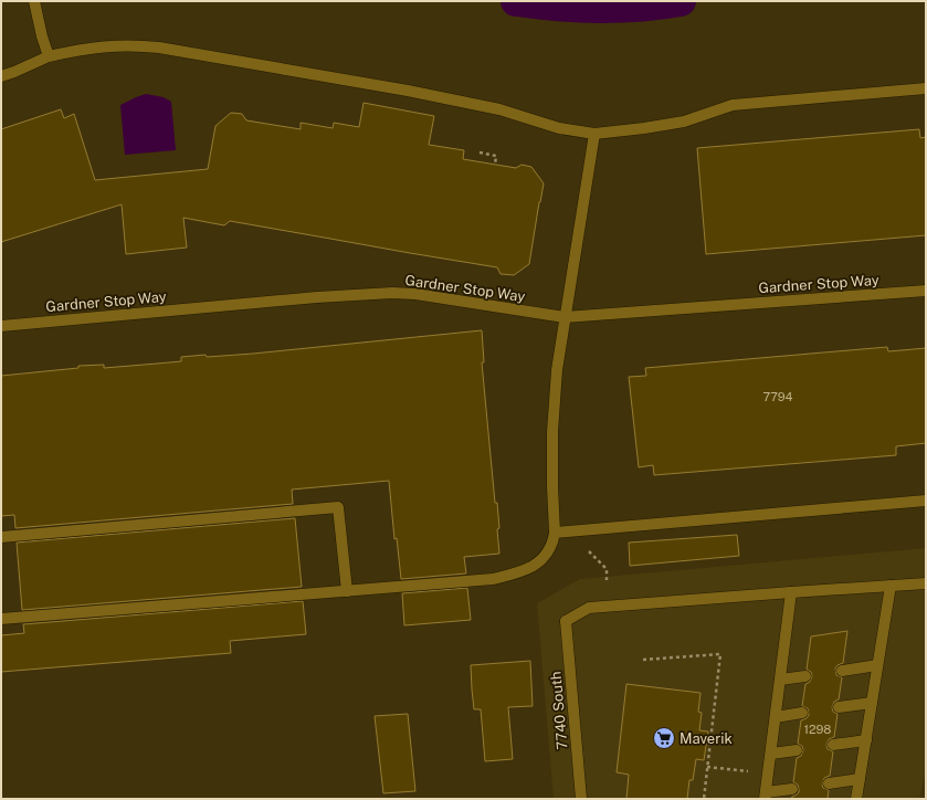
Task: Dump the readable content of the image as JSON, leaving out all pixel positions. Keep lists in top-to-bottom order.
{
  "streets": {
    "street": ["Gardner Stop Way", "7740 South"]
  },
  "places": {
    "supermarket": ["Maverik"]
  },
  "house_numbers": ["7794", "1298"]
}
